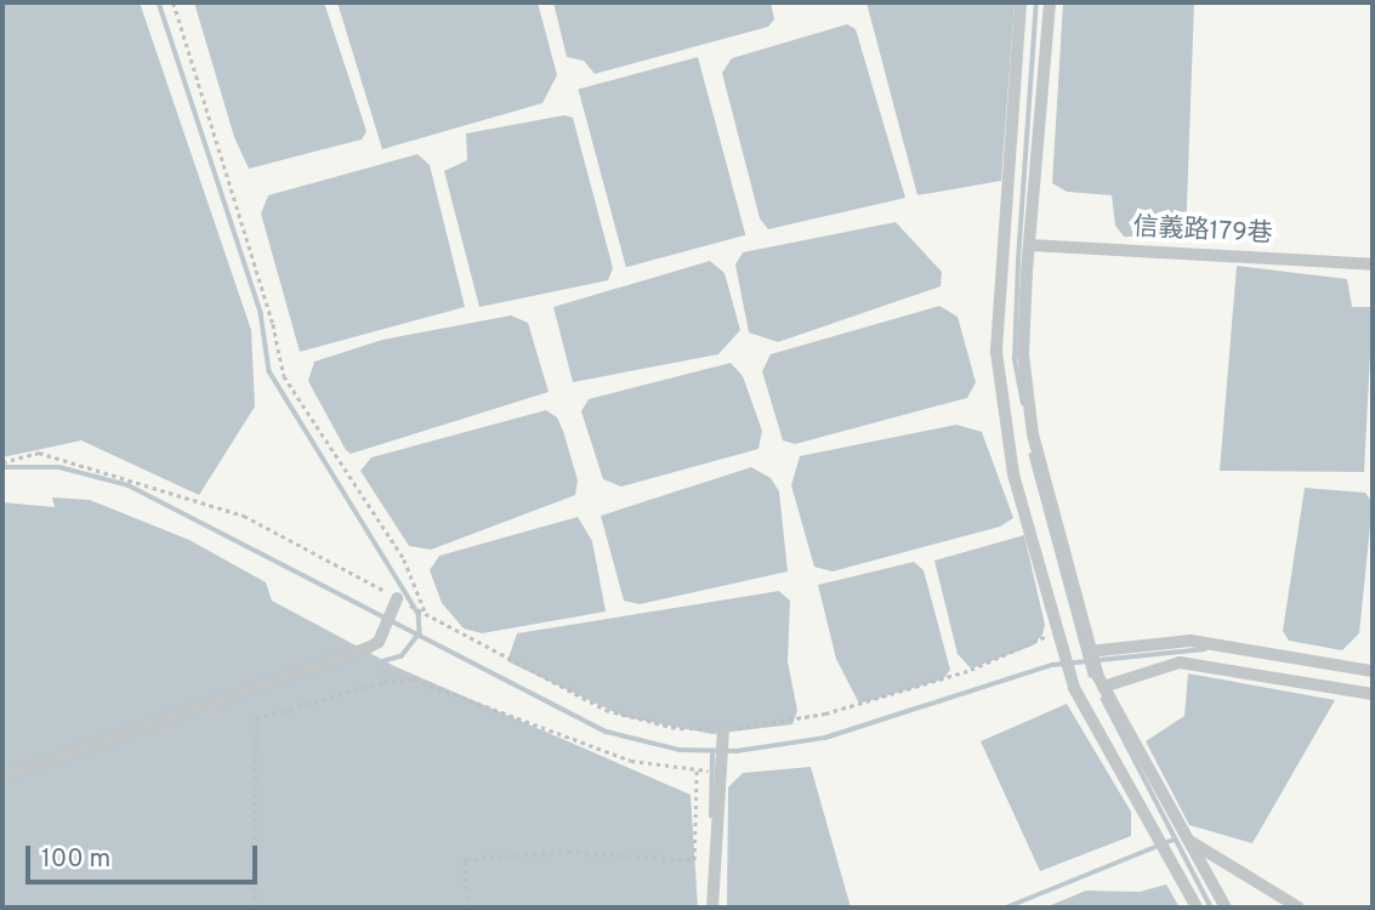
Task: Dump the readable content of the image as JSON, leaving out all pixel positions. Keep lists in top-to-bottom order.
{
  "streets": {
    "street": ["信義路179巷"]
  },
  "scale_bar": "100 m"
}
